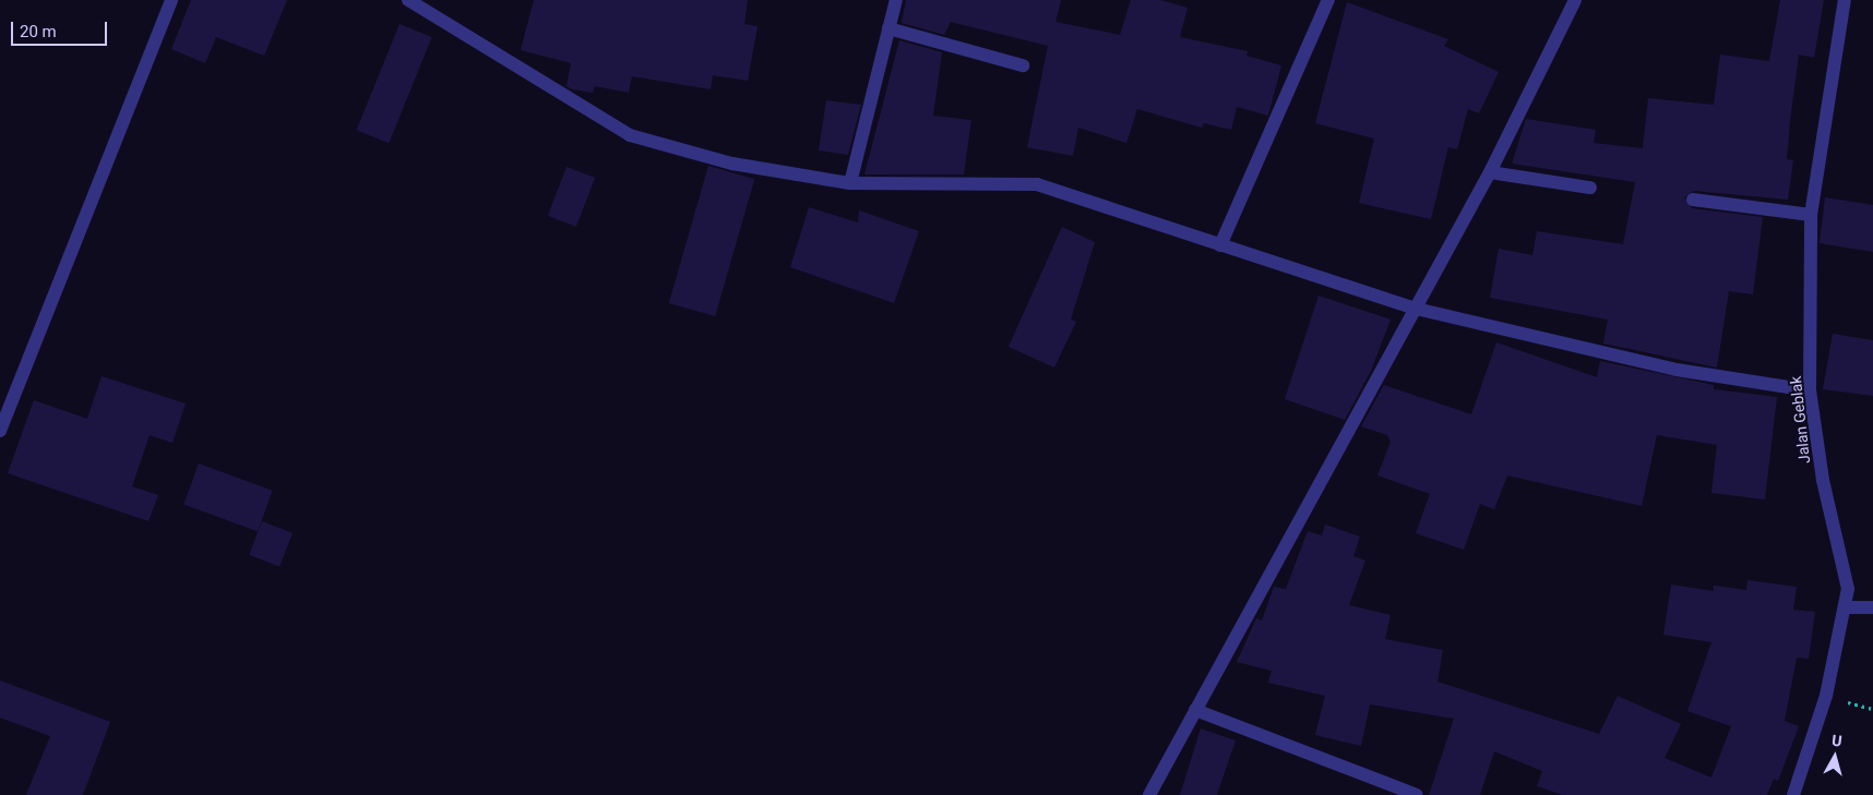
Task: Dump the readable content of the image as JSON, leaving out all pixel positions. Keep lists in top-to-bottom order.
{
  "streets": {
    "street": ["Jalan Geblak"]
  },
  "scale_bar": "20 m",
  "north": "top"
}
